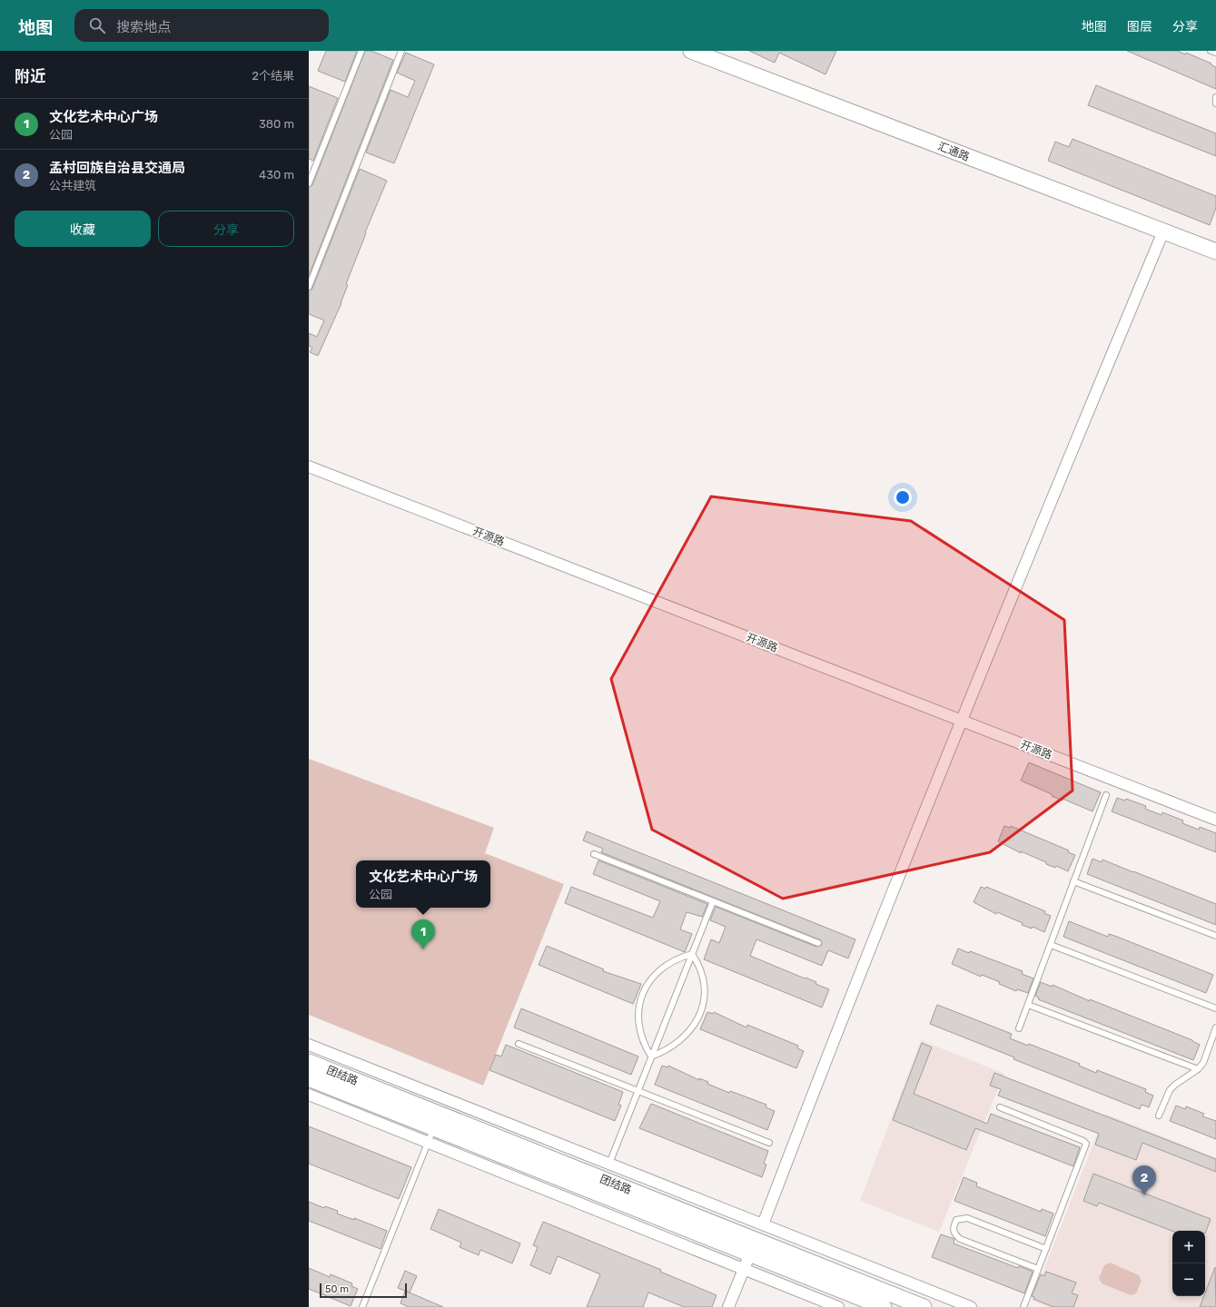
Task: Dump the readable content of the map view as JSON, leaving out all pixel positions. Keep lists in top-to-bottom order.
{
  "streets": {
    "main road": ["汇通路", "团结路"],
    "street": ["开源路"]
  },
  "scale_bar": "50 m",
  "page": {
    "header": "地图",
    "search": "搜索地点",
    "nav": ["地图", "图层", "分享"],
    "heading": ["附近", "2个结果"],
    "list": [
      {
        "mark": "1",
        "name": "文化艺术中心广场",
        "note": "公园",
        "value": "380 m"
      },
      {
        "mark": "2",
        "name": "孟村回族自治县交通局",
        "note": "公共建筑",
        "value": "430 m"
      }
    ],
    "buttons": ["收藏", "分享"],
    "popup": ["文化艺术中心广场", "公园"],
    "pins": ["1", "2"],
    "map_buttons": ["+", "−"],
    "scale": "50 m"
  }
}
